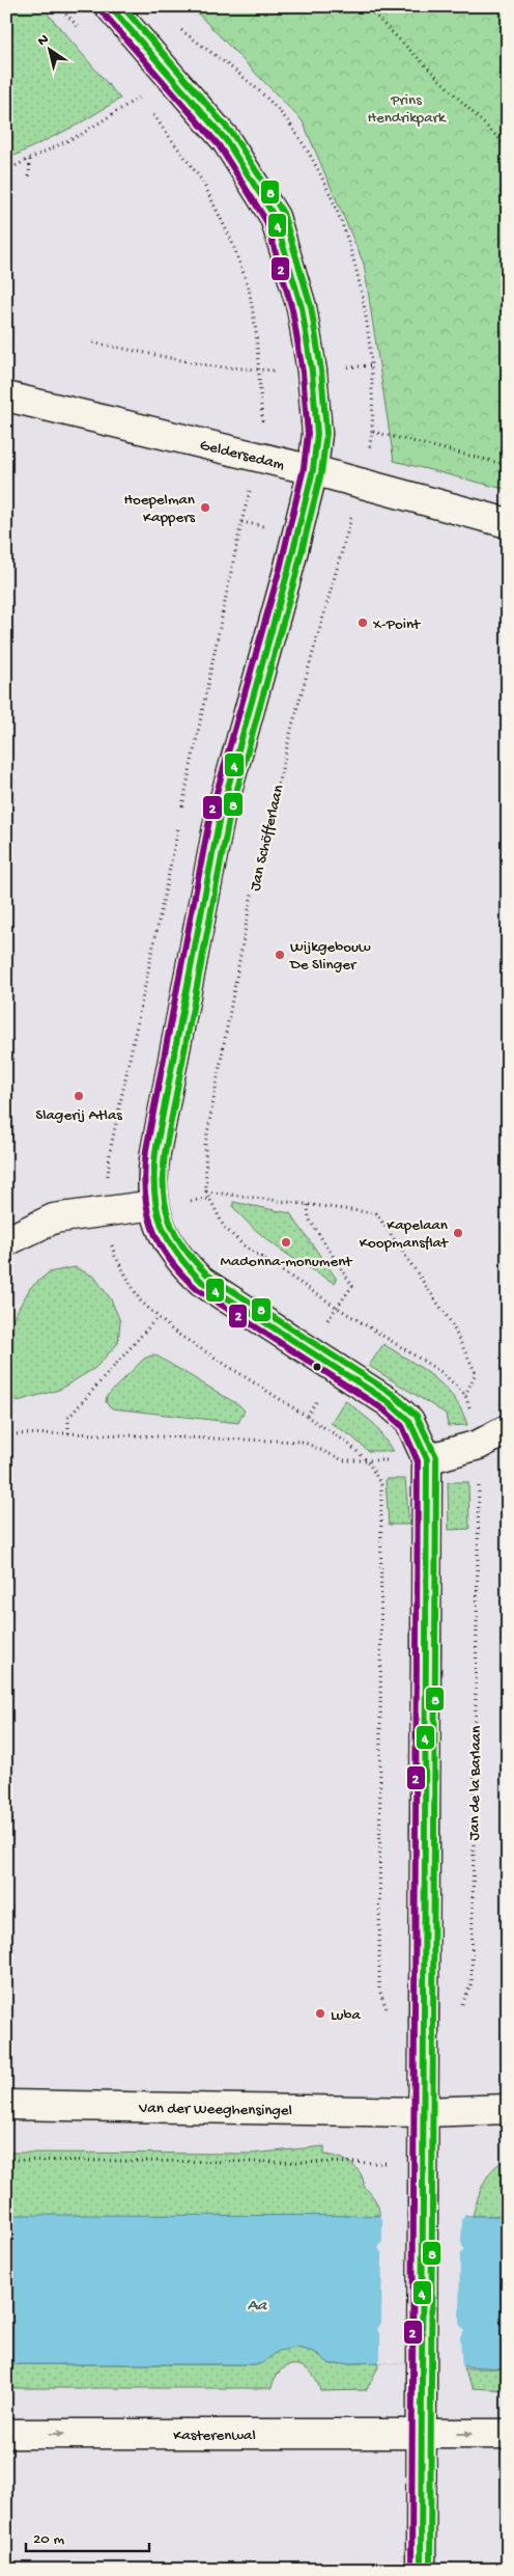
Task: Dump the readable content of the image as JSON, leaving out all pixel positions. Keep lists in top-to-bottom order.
{
  "streets": {
    "street": ["Geldersedam", "Van der Weeghensingel", "Kasterenwal"],
    "path": ["Jan Schöfferlaan", "Jan de la Barlaan"]
  },
  "crossings": [
    ["Geldersedam", "Jan Schöfferlaan"],
    ["Jan Schöfferlaan", "Jan de la Barlaan"]
  ],
  "one_way": ["Kasterenwal"],
  "water": ["Aa"],
  "parks": ["Prins Hendrikpark"],
  "places": [
    "Hoepelman Kappers",
    "X-Point",
    "Wijkgebouw De Slinger",
    "Slagerij Atlas",
    "Kapelaan Koopmansflat",
    "Madonna-monument",
    "Luba"
  ],
  "lines": ["transit line 4", "transit line 8", "transit line 2"],
  "scale_bar": "20 m",
  "north": "top left"
}
